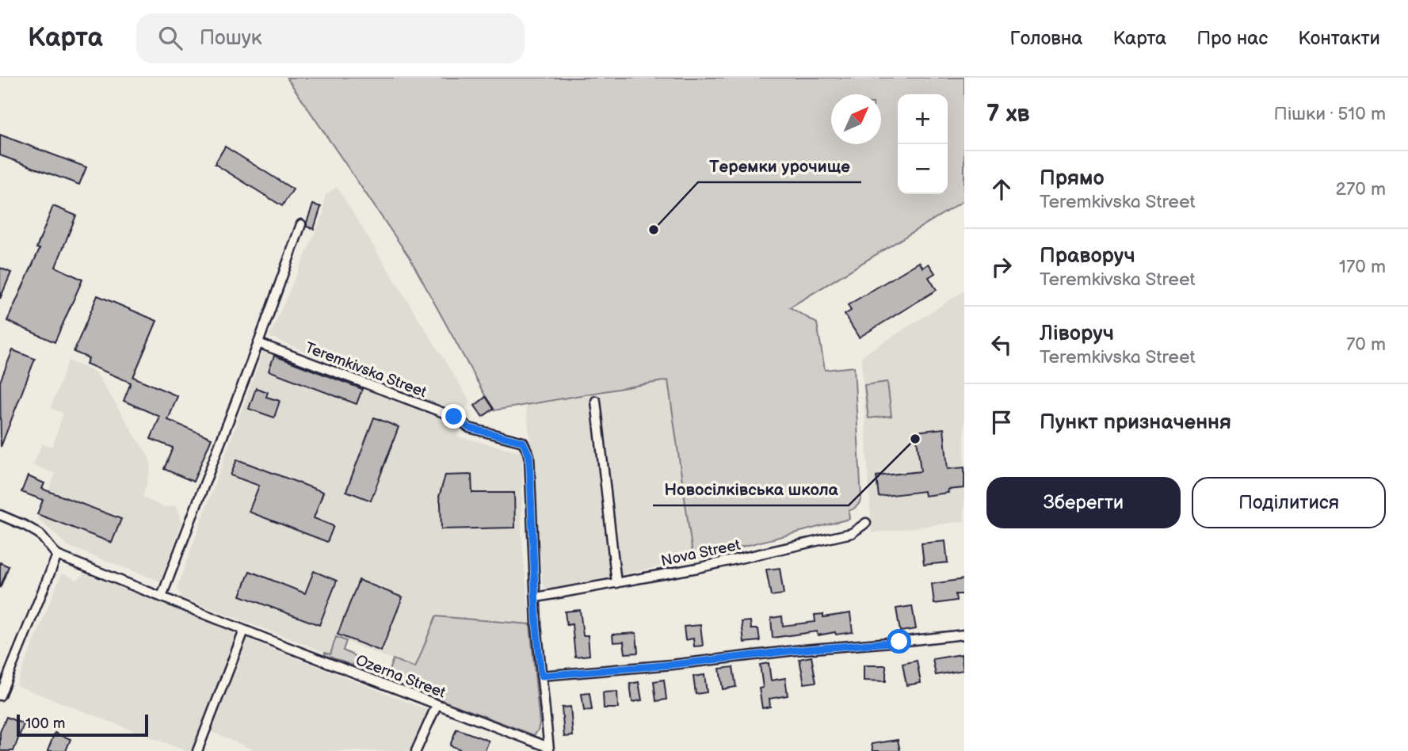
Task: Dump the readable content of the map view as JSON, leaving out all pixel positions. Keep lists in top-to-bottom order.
{
  "streets": {
    "street": ["Teremkivska Street", "Nova Street", "Ozerna Street"]
  },
  "crossings": [
    ["Teremkivska Street", "Nova Street"],
    ["Teremkivska Street", "Ozerna Street"]
  ],
  "places": ["Теремки урочище", "Новосілківська школа"],
  "scale_bar": "100 m",
  "north": "top right",
  "page": {
    "header": "Карта",
    "search": "Пошук",
    "nav": [
      "Головна",
      "Карта",
      "Про нас",
      "Контакти"
    ],
    "heading": ["7 хв", "Пішки · 510 m"],
    "map_buttons": ["+", "−"],
    "list": [
      ["Прямо", "Teremkivska Street", "270 m"],
      ["Праворуч", "Teremkivska Street", "170 m"],
      ["Ліворуч", "Teremkivska Street", "70 m"],
      "Пункт призначення"
    ],
    "buttons": ["Зберегти", "Поділитися"],
    "scale": "100 m"
  }
}
